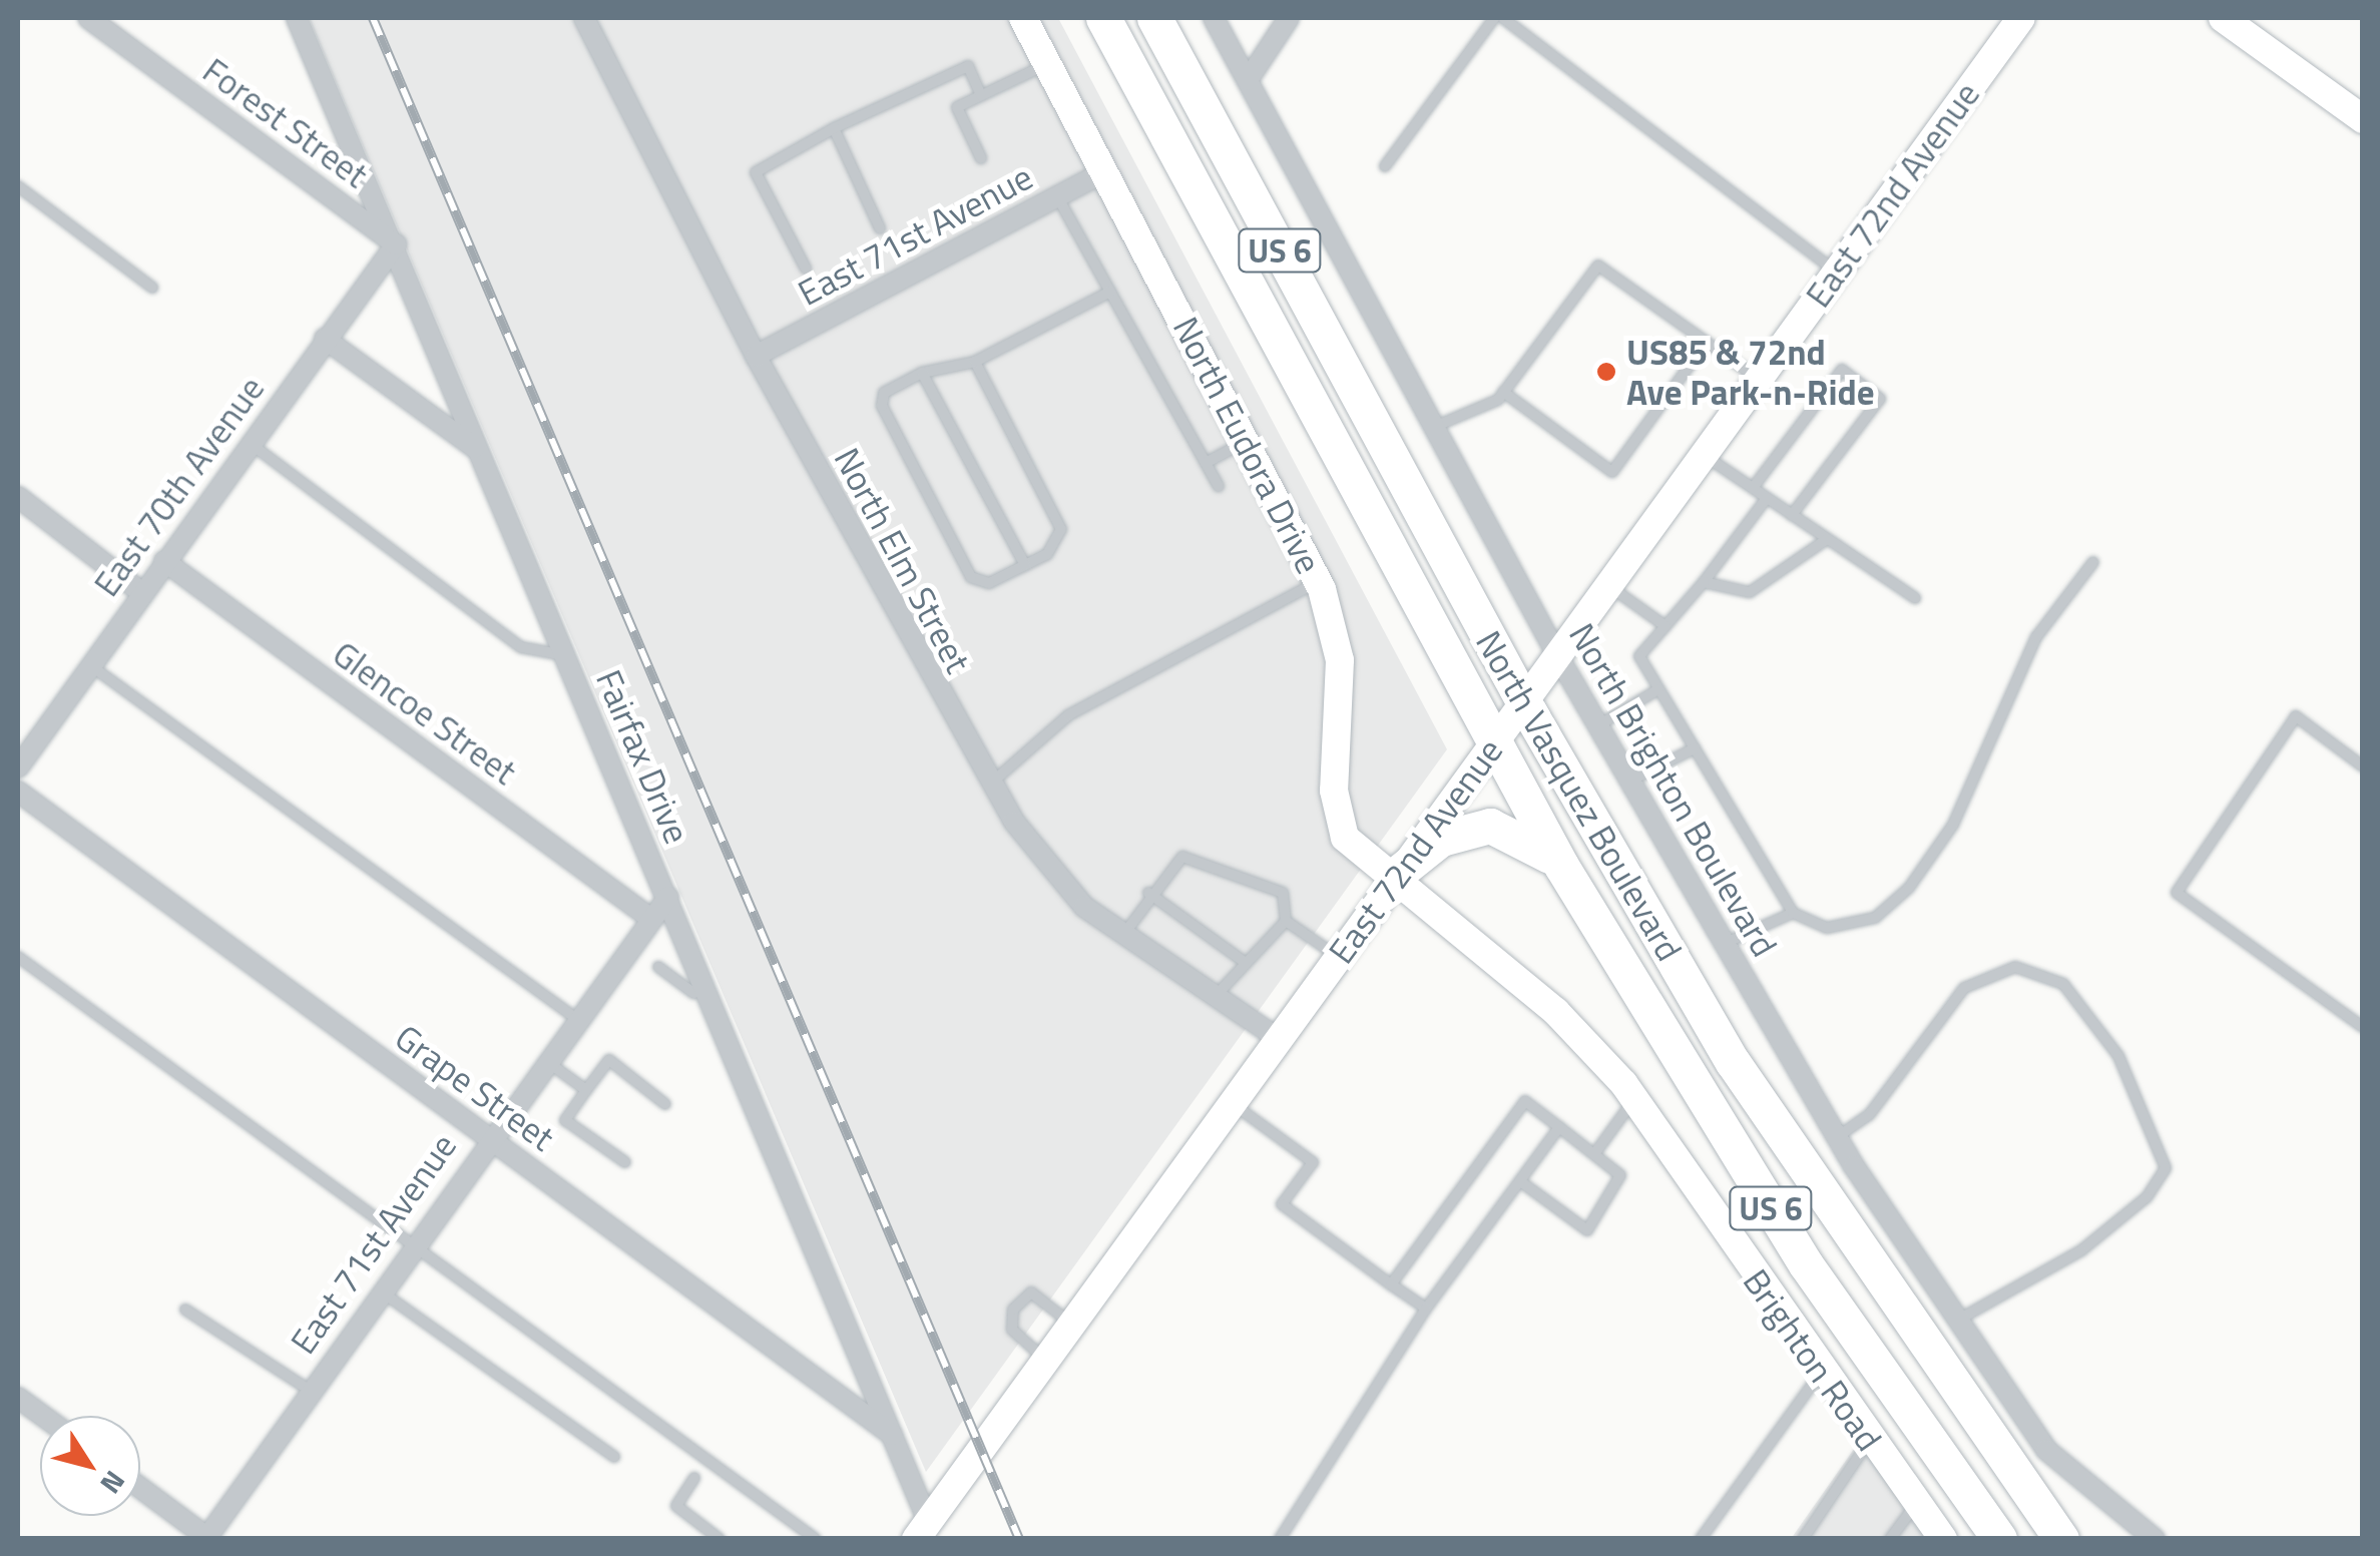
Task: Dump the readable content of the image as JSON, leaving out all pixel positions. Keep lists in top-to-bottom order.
{
  "streets": {
    "highway": ["US 6", "North Vasquez Boulevard"],
    "street": [
      "Forest Street",
      "East 72nd Avenue",
      "East 71st Avenue",
      "North Eudora Drive",
      "East 70th Avenue",
      "North Elm Street",
      "Glencoe Street",
      "Fairfax Drive",
      "North Brighton Boulevard",
      "Grape Street",
      "Brighton Road"
    ]
  },
  "crossings": [
    ["Forest Street", "East 70th Avenue"],
    ["Forest Street", "Fairfax Drive"],
    ["East 72nd Avenue", "North Eudora Drive"],
    ["East 72nd Avenue", "North Elm Street"],
    ["East 72nd Avenue", "Fairfax Drive"],
    ["East 72nd Avenue", "North Brighton Boulevard"],
    ["East 72nd Avenue", "North Vasquez Boulevard"],
    ["East 72nd Avenue", "Brighton Road"],
    ["East 71st Avenue", "North Eudora Drive"],
    ["East 71st Avenue", "North Elm Street"],
    ["East 71st Avenue", "Glencoe Street"],
    ["East 71st Avenue", "Fairfax Drive"],
    ["East 71st Avenue", "Grape Street"],
    ["North Eudora Drive", "Brighton Road"],
    ["East 70th Avenue", "Glencoe Street"],
    ["East 70th Avenue", "Fairfax Drive"],
    ["Fairfax Drive", "Grape Street"]
  ],
  "places": ["US85 & 72nd Ave Park-n-Ride"],
  "north": "bottom right"
}
